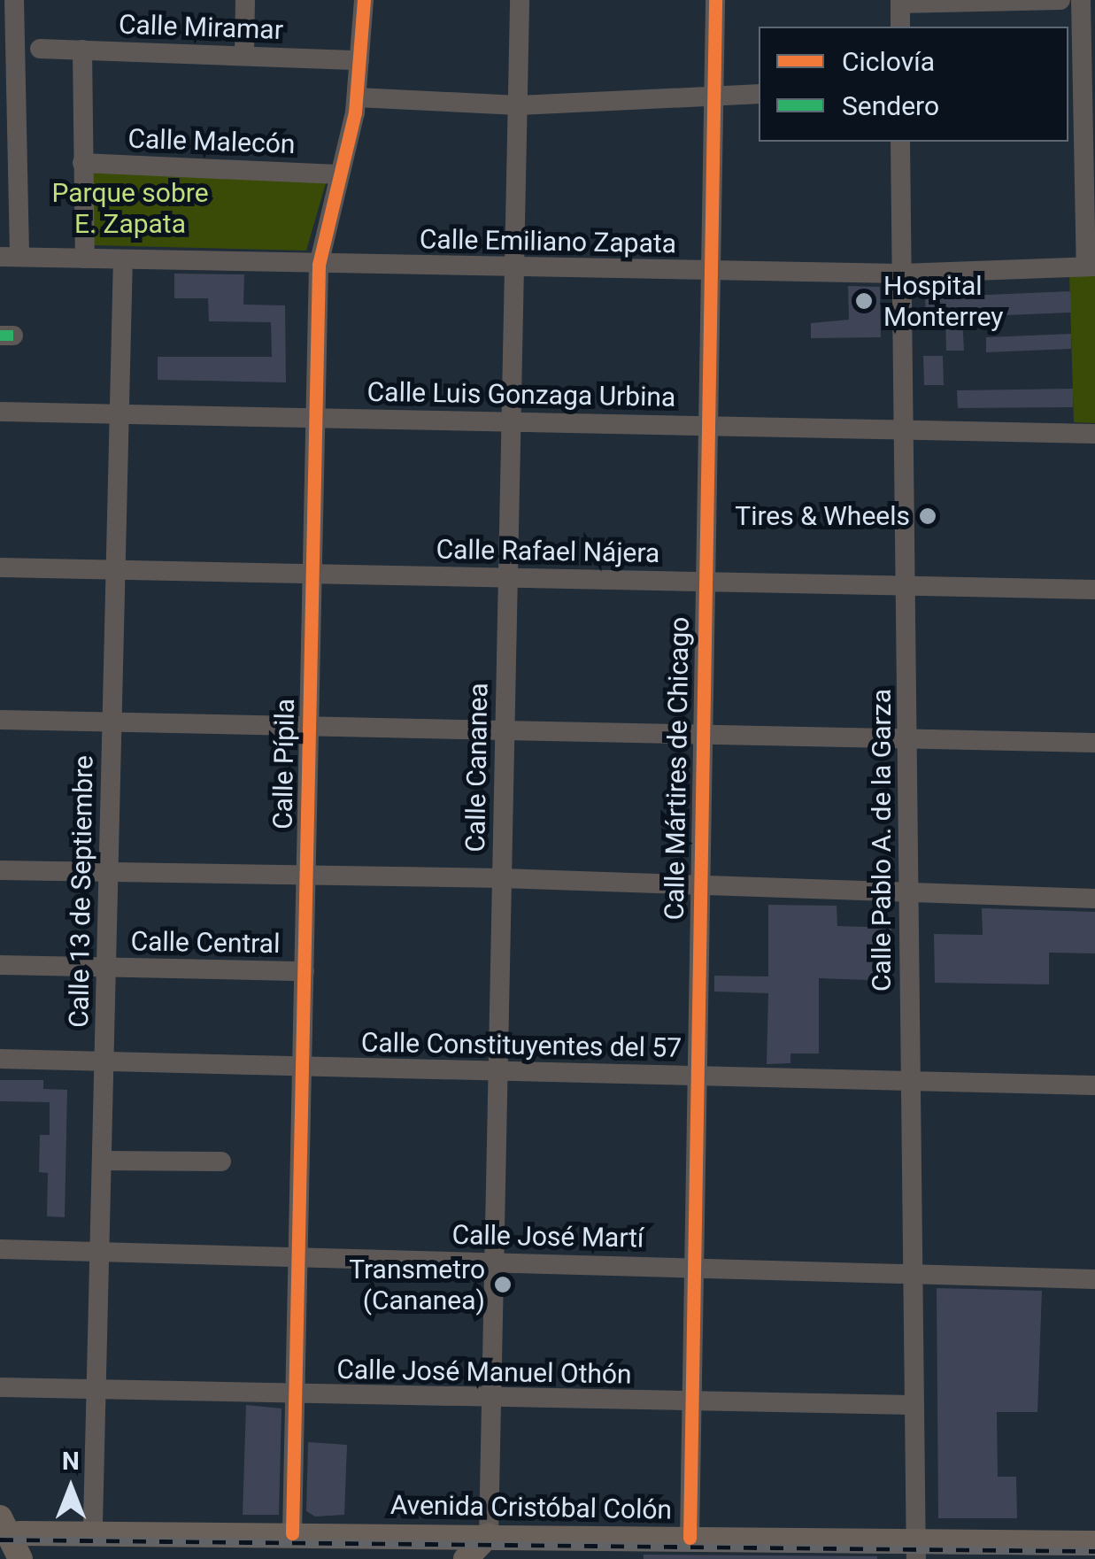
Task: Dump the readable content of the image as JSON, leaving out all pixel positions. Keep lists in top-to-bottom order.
{
  "streets": {
    "main road": ["Avenida Cristóbal Colón"],
    "street": [
      "Calle Miramar",
      "Calle Malecón",
      "Calle Emiliano Zapata",
      "Calle Luis Gonzaga Urbina",
      "Calle Rafael Nájera",
      "Calle Pípila",
      "Calle Cananea",
      "Calle Mártires de Chicago",
      "Calle Pablo A. de la Garza",
      "Calle 13 de Septiembre",
      "Calle Central",
      "Calle Constituyentes del 57",
      "Calle José Martí",
      "Calle José Manuel Othón"
    ]
  },
  "crossings": [
    ["Calle Miramar", "Calle Pípila"],
    ["Calle Malecón", "Calle Pípila"],
    ["Calle Emiliano Zapata", "Calle Pípila"],
    ["Calle Emiliano Zapata", "Calle Cananea"],
    ["Calle Emiliano Zapata", "Calle Mártires de Chicago"],
    ["Calle Emiliano Zapata", "Calle Pablo A. de la Garza"],
    ["Calle Emiliano Zapata", "Calle 13 de Septiembre"],
    ["Calle Luis Gonzaga Urbina", "Calle Pípila"],
    ["Calle Luis Gonzaga Urbina", "Calle Cananea"],
    ["Calle Luis Gonzaga Urbina", "Calle Mártires de Chicago"],
    ["Calle Luis Gonzaga Urbina", "Calle Pablo A. de la Garza"],
    ["Calle Luis Gonzaga Urbina", "Calle 13 de Septiembre"],
    ["Calle Rafael Nájera", "Calle Pípila"],
    ["Calle Rafael Nájera", "Calle Cananea"],
    ["Calle Rafael Nájera", "Calle Mártires de Chicago"],
    ["Calle Rafael Nájera", "Calle Pablo A. de la Garza"],
    ["Calle Rafael Nájera", "Calle 13 de Septiembre"],
    ["Calle Pípila", "Calle Central"],
    ["Calle Pípila", "Calle Constituyentes del 57"],
    ["Calle Pípila", "Calle José Martí"],
    ["Calle Pípila", "Calle José Manuel Othón"],
    ["Calle Pípila", "Avenida Cristóbal Colón"],
    ["Calle Cananea", "Calle Constituyentes del 57"],
    ["Calle Cananea", "Calle José Martí"],
    ["Calle Cananea", "Calle José Manuel Othón"],
    ["Calle Cananea", "Avenida Cristóbal Colón"],
    ["Calle Mártires de Chicago", "Calle Constituyentes del 57"],
    ["Calle Mártires de Chicago", "Calle José Martí"],
    ["Calle Mártires de Chicago", "Calle José Manuel Othón"],
    ["Calle Mártires de Chicago", "Avenida Cristóbal Colón"],
    ["Calle Pablo A. de la Garza", "Calle Constituyentes del 57"],
    ["Calle Pablo A. de la Garza", "Calle José Martí"],
    ["Calle Pablo A. de la Garza", "Calle José Manuel Othón"],
    ["Calle Pablo A. de la Garza", "Avenida Cristóbal Colón"],
    ["Calle 13 de Septiembre", "Calle Central"],
    ["Calle 13 de Septiembre", "Calle Constituyentes del 57"],
    ["Calle 13 de Septiembre", "Calle José Martí"],
    ["Calle 13 de Septiembre", "Calle José Manuel Othón"]
  ],
  "parks": ["Parque sobre E. Zapata"],
  "places": ["Hospital Monterrey", "Tires & Wheels", "Transmetro (Cananea)"],
  "legend": ["Ciclovía", "Sendero"],
  "north": "top"
}
